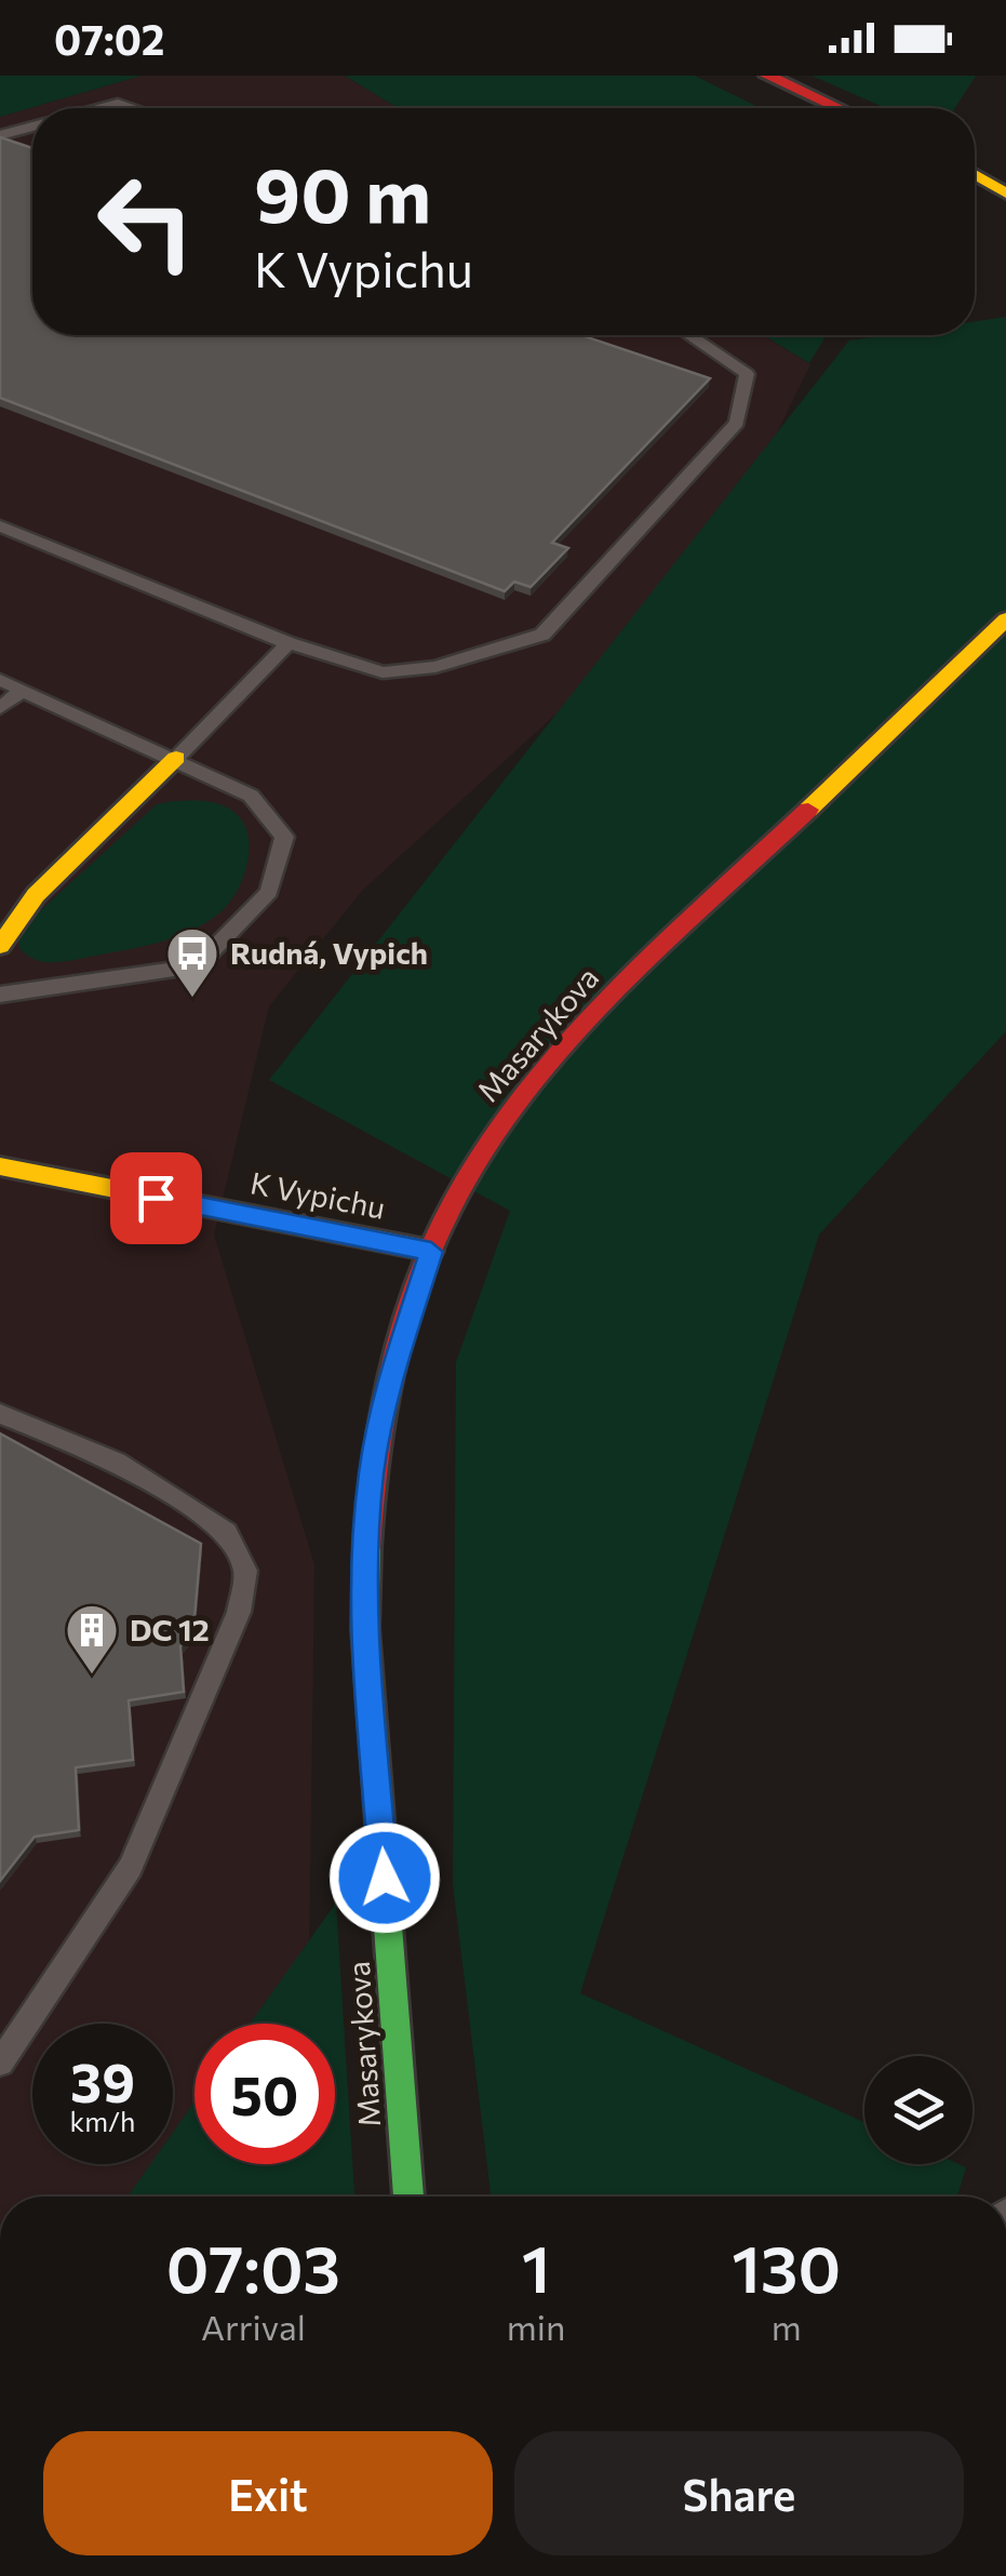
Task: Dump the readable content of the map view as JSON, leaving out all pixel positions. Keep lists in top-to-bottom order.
{
  "streets": {
    "main road": ["Masarykova", "K Vypichu"]
  },
  "crossings": [
    ["Masarykova", "K Vypichu"]
  ],
  "places": {
    "bus stop": ["Rudná, Vypich"],
    "building": ["DC 12"]
  },
  "page": {
    "status": "07:02",
    "turn": ["90 m", "K Vypichu"],
    "speed": "39 km/h",
    "limit": "50",
    "eta": [
      "07:03",
      "Arrival",
      "1",
      "min",
      "130",
      "m"
    ],
    "buttons": ["Exit", "Share"]
  }
}
